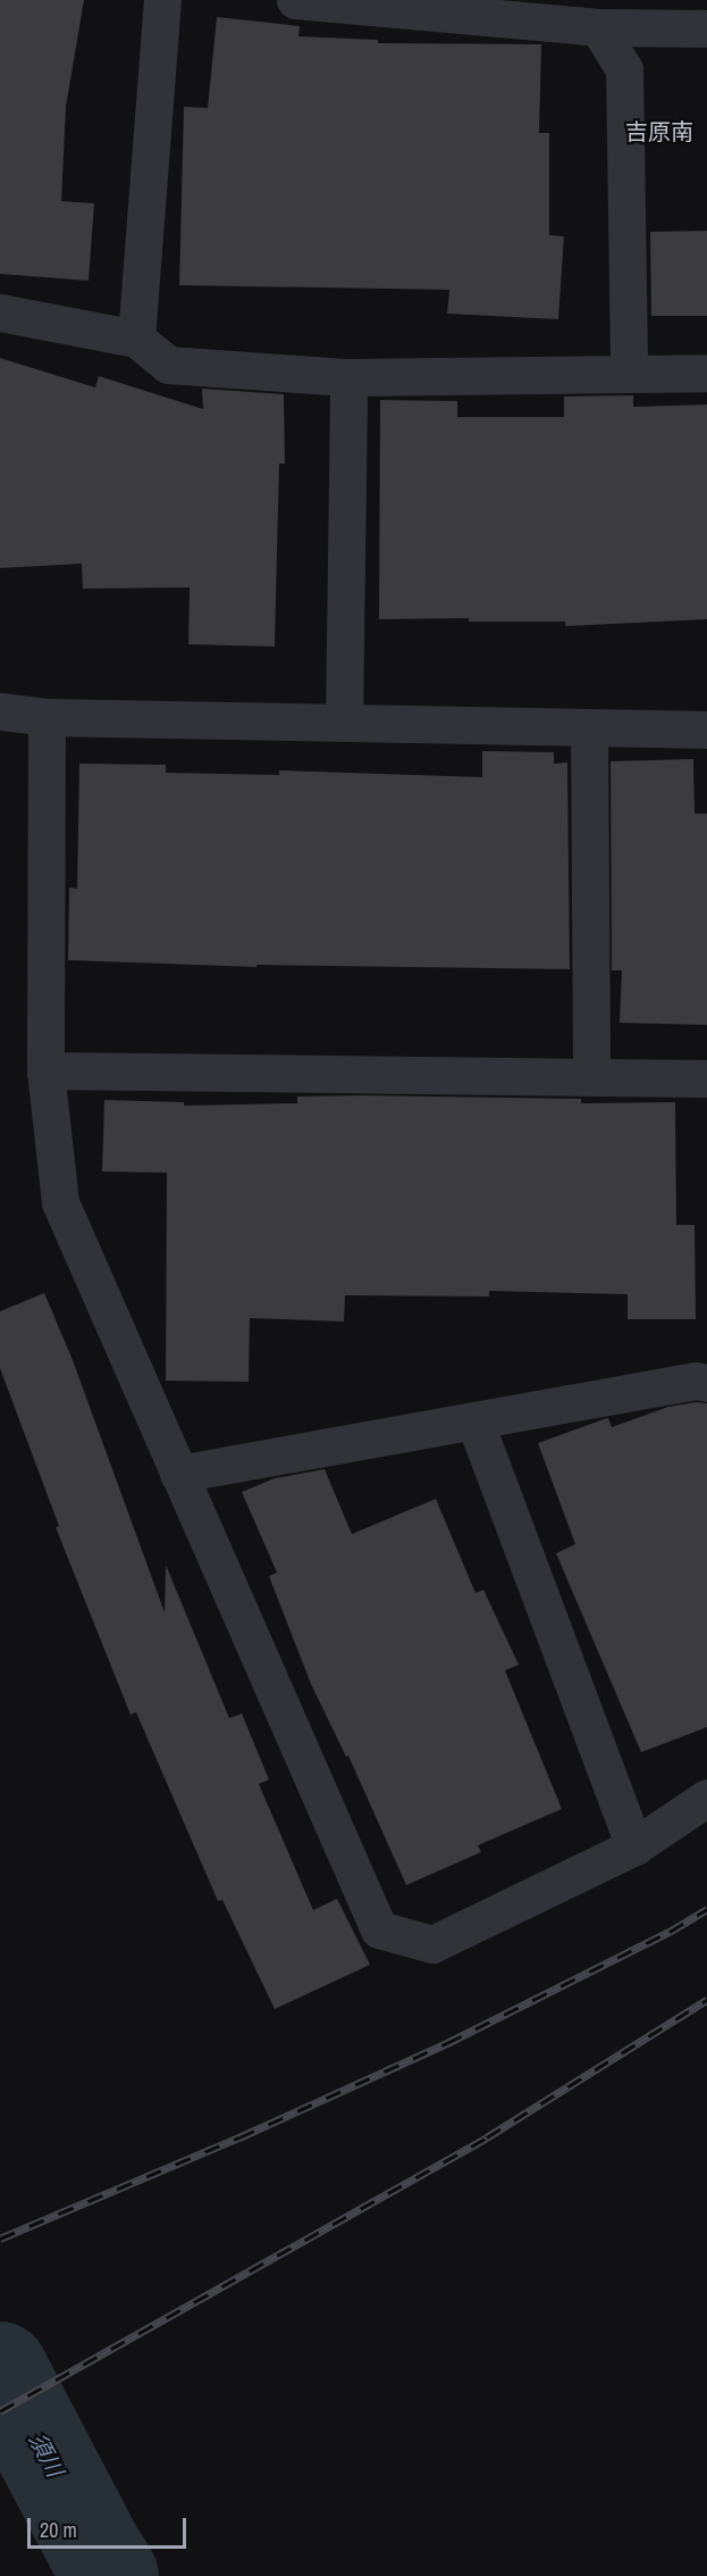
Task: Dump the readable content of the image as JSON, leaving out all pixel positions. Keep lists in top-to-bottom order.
{
  "districts": ["吉原南"],
  "water": ["須川"],
  "scale_bar": "20 m"
}
